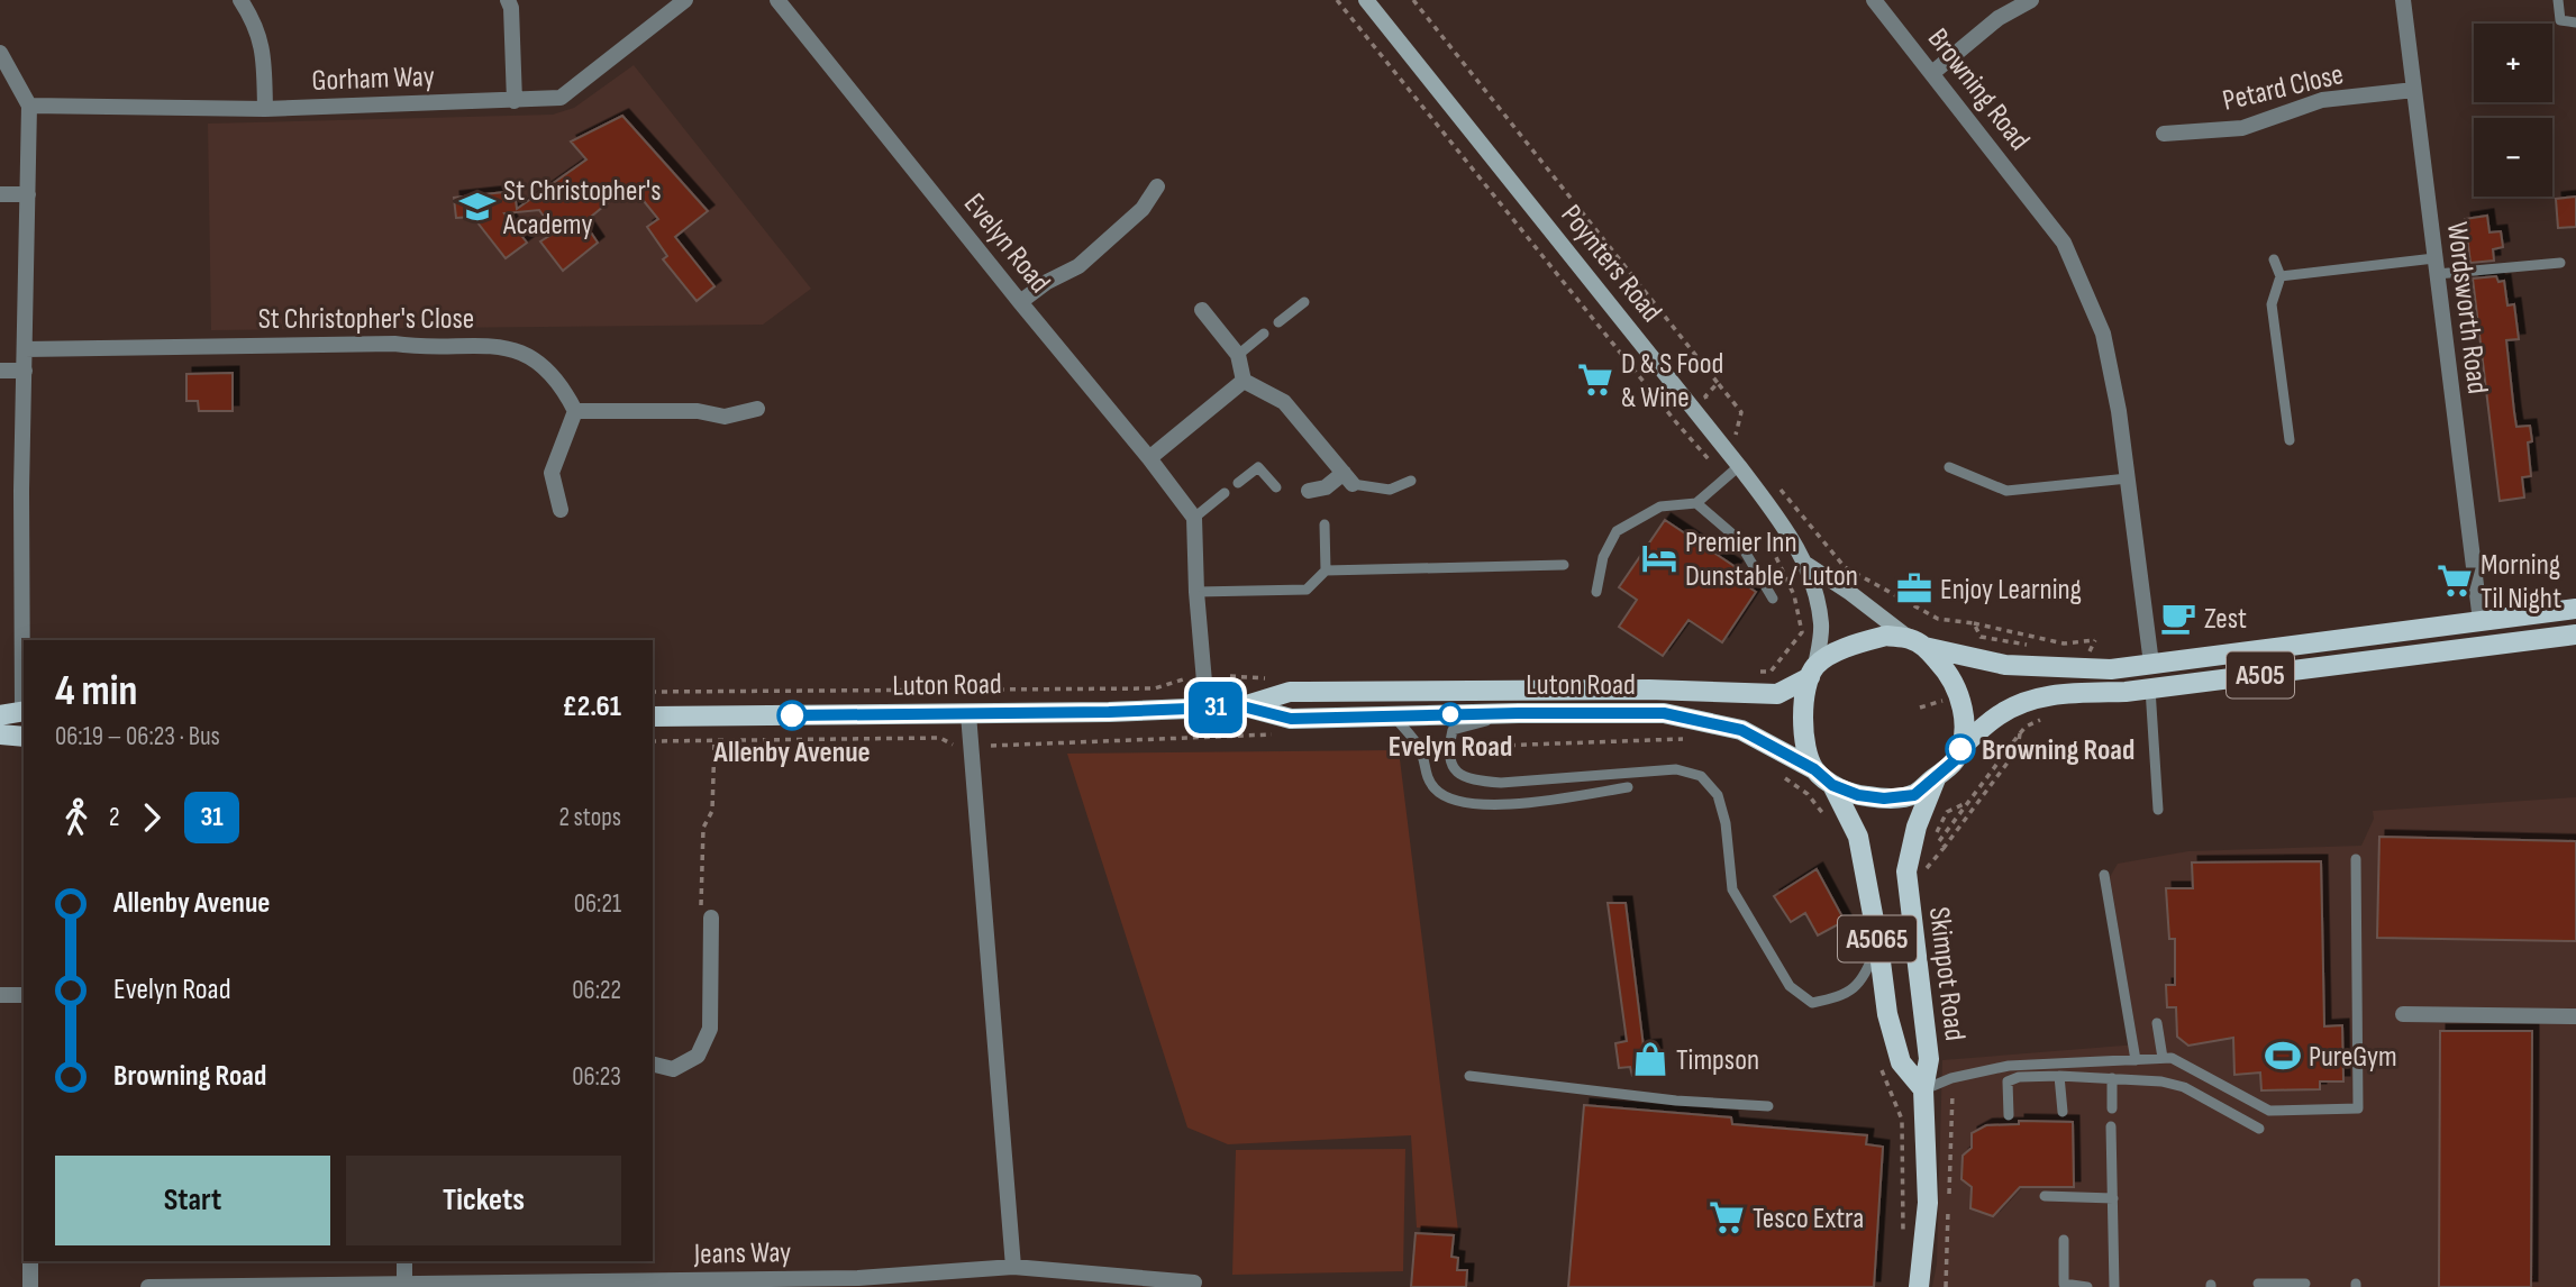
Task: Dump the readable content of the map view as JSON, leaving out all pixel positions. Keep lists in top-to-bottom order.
{
  "streets": {
    "main road": [
      "A505",
      "Luton Road",
      "A5065",
      "Skimpot Road"
    ],
    "street": [
      "Gorham Way",
      "Petard Close",
      "Browning Road",
      "Evelyn Road",
      "Poynters Road",
      "Wordsworth Road",
      "St Christopher's Close",
      "Jeans Way"
    ]
  },
  "crossings": [
    ["Petard Close", "Wordsworth Road"],
    ["Browning Road", "A505"],
    ["Poynters Road", "A505"],
    ["Poynters Road", "Luton Road"],
    ["Poynters Road", "Skimpot Road"],
    ["Wordsworth Road", "A505"],
    ["A505", "Luton Road"],
    ["A505", "Skimpot Road"],
    ["Luton Road", "Skimpot Road"]
  ],
  "places": {
    "school or university": ["St Christopher's Academy"],
    "supermarket": ["D & S Food & Wine", "Morning Til Night", "Tesco Extra"],
    "hotel": ["Premier Inn Dunstable / Luton"],
    "office": ["Enjoy Learning"],
    "cafe": ["Zest"],
    "other": ["Evelyn Road", "Allenby Avenue", "Browning Road"],
    "sports": ["PureGym"],
    "shop": ["Timpson"]
  },
  "lines": ["bus line 31"],
  "page": {
    "on_map": "31",
    "map_buttons": ["+", "−"],
    "heading": ["4 min", "06:19 – 06:23 · Bus", "£2.61"],
    "legs": ["2", "31", "2 stops"],
    "list": [
      {
        "name": "Allenby Avenue",
        "value": "06:21"
      },
      {
        "name": "Evelyn Road",
        "value": "06:22"
      },
      {
        "name": "Browning Road",
        "value": "06:23"
      }
    ],
    "buttons": ["Start", "Tickets"]
  }
}
